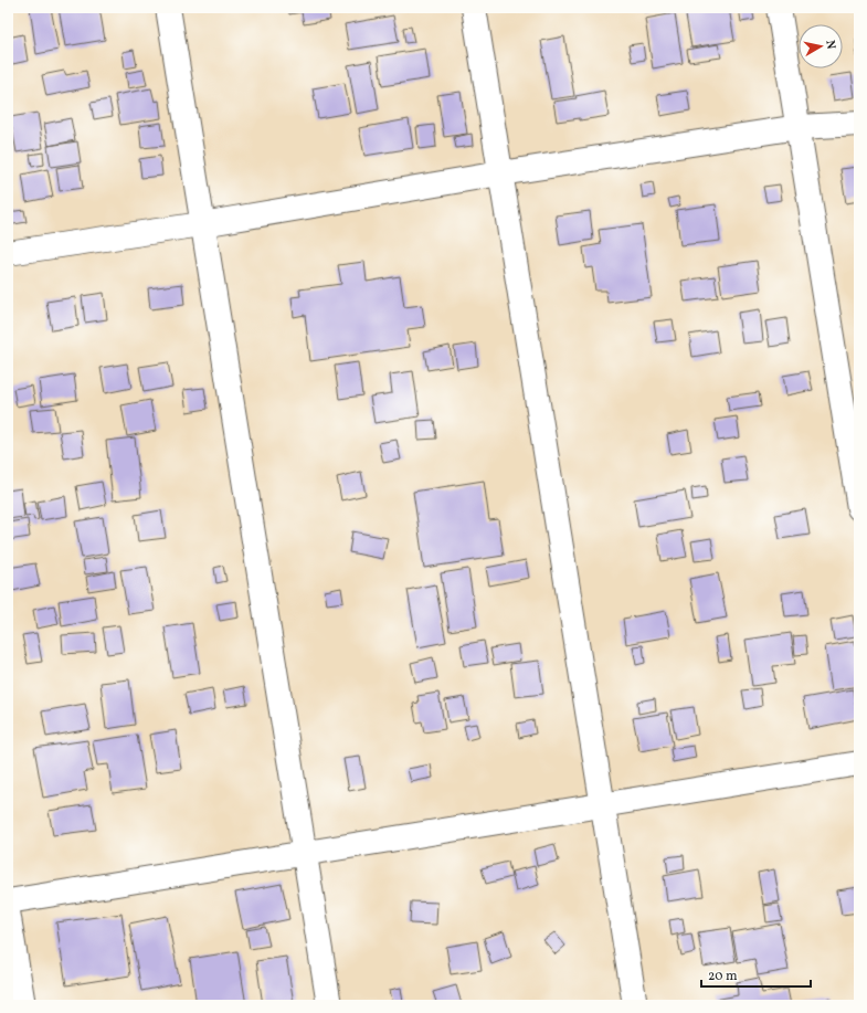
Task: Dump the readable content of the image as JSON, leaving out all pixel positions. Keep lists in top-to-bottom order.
{
  "scale_bar": "20 m",
  "north": "right"
}
